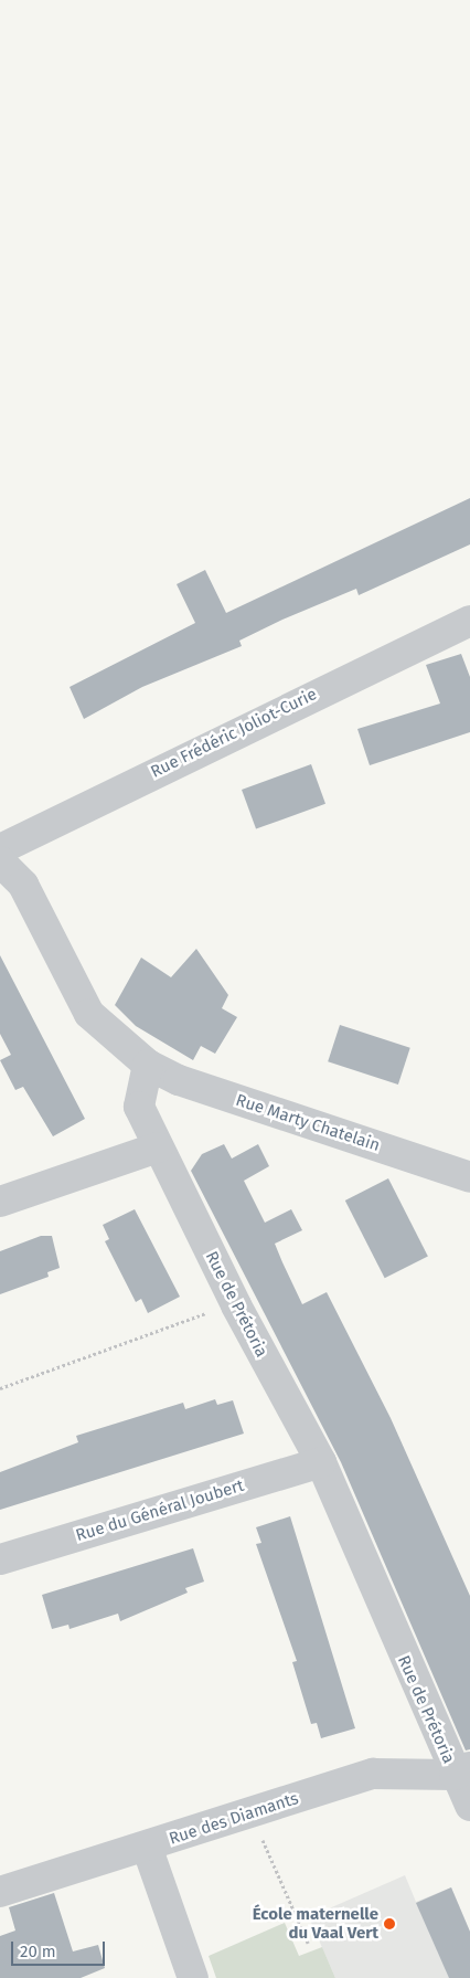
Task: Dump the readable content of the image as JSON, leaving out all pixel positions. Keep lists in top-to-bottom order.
{
  "streets": {
    "street": [
      "Rue Frédéric Joliot-Curie",
      "Rue Marty Chatelain",
      "Rue de Prétoria",
      "Rue du Général Joubert",
      "Rue des Diamants"
    ]
  },
  "crossings": [
    ["Rue Marty Chatelain", "Rue de Prétoria"],
    ["Rue de Prétoria", "Rue du Général Joubert"],
    ["Rue de Prétoria", "Rue des Diamants"]
  ],
  "places": ["École maternelle du Vaal Vert"],
  "scale_bar": "20 m"
}
